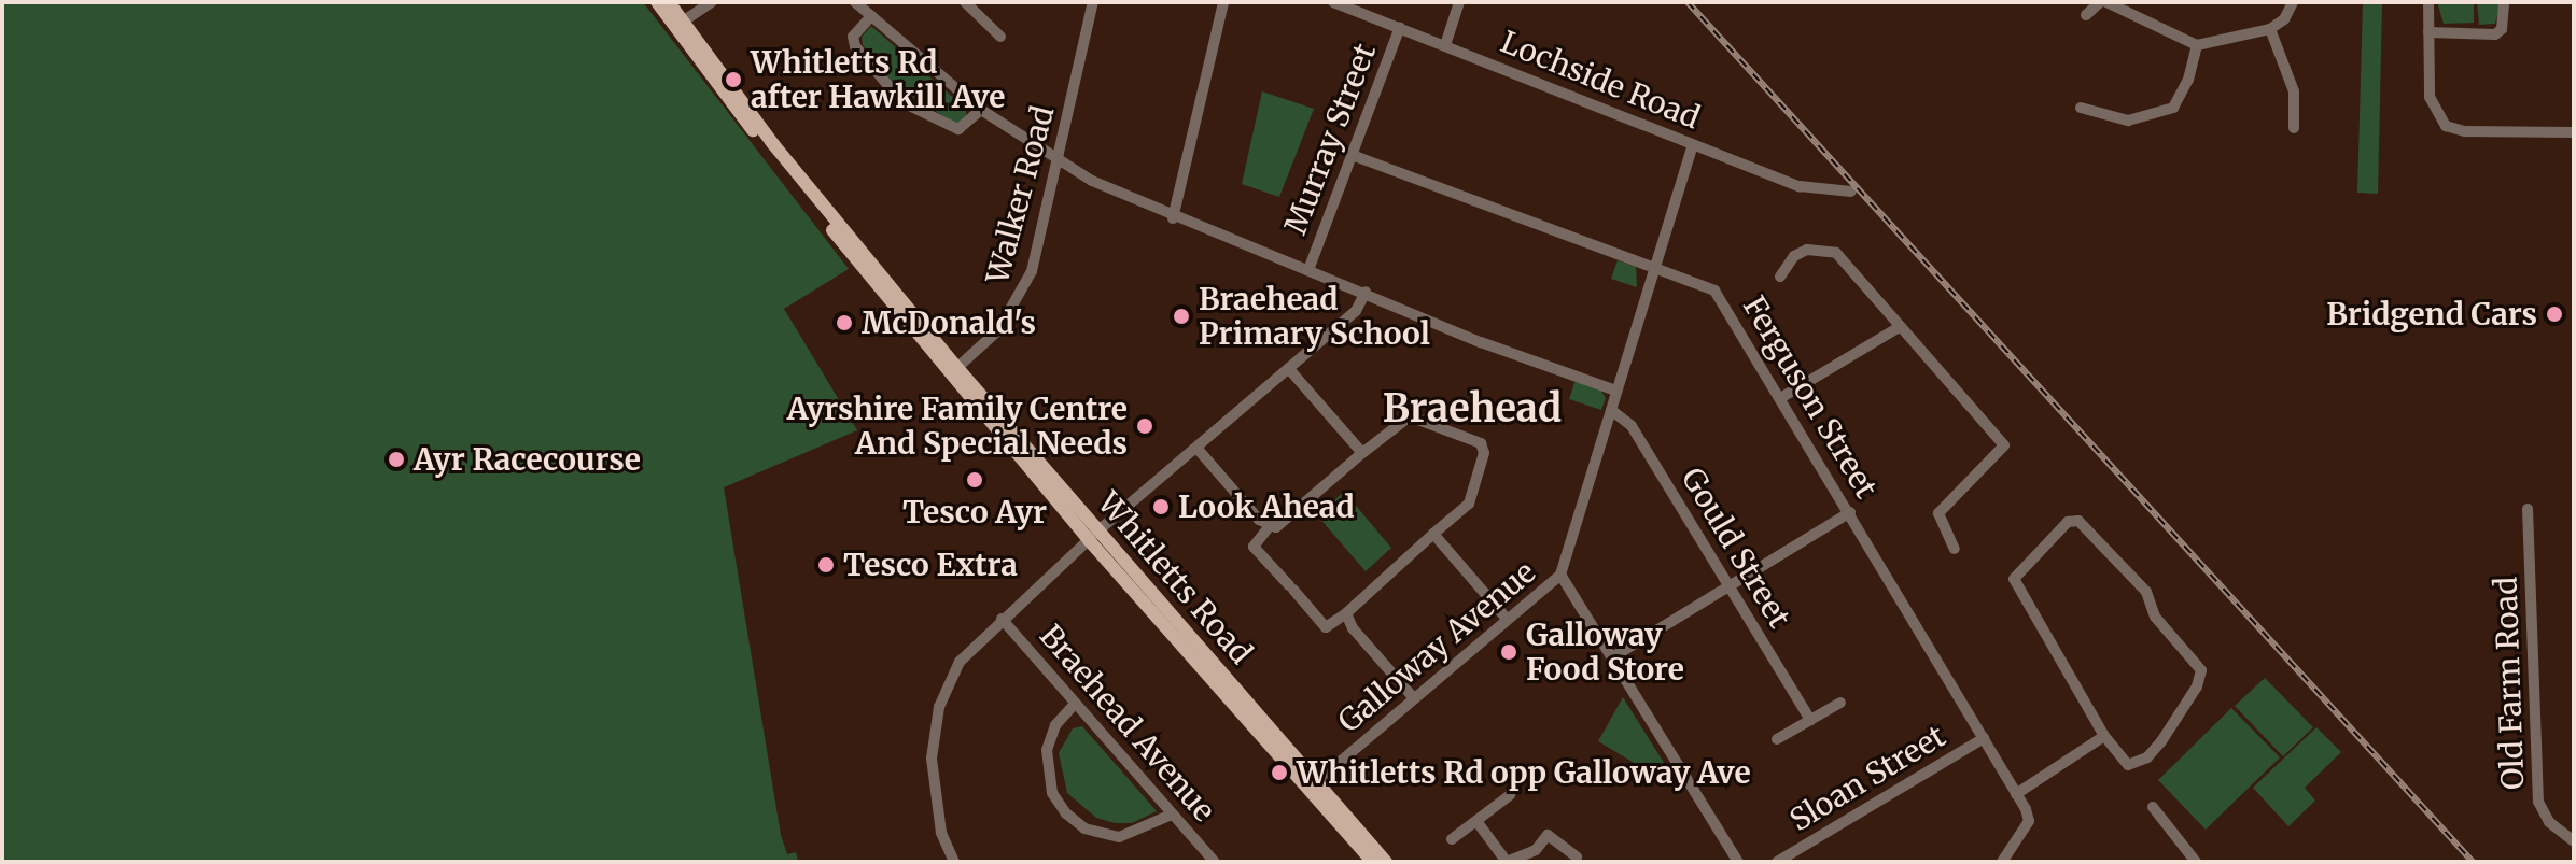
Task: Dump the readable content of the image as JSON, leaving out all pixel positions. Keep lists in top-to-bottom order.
{
  "streets": {
    "main road": ["Whitletts Road"],
    "street": [
      "Lochside Road",
      "Murray Street",
      "Walker Road",
      "Ferguson Street",
      "Gould Street",
      "Galloway Avenue",
      "Old Farm Road",
      "Braehead Avenue",
      "Sloan Street"
    ]
  },
  "crossings": [
    ["Lochside Road", "Murray Street"],
    ["Lochside Road", "Galloway Avenue"],
    ["Murray Street", "Ferguson Street"],
    ["Walker Road", "Whitletts Road"],
    ["Ferguson Street", "Galloway Avenue"],
    ["Ferguson Street", "Sloan Street"],
    ["Gould Street", "Galloway Avenue"],
    ["Whitletts Road", "Galloway Avenue"]
  ],
  "districts": ["Braehead"],
  "places": [
    "Whitletts Rd after Hawkill Ave",
    "Bridgend Cars",
    "Braehead Primary School",
    "McDonald's",
    "Ayrshire Family Centre And Special Needs",
    "Ayr Racecourse",
    "Tesco Ayr",
    "Look Ahead",
    "Tesco Extra",
    "Galloway Food Store",
    "Whitletts Rd opp Galloway Ave"
  ]
}
